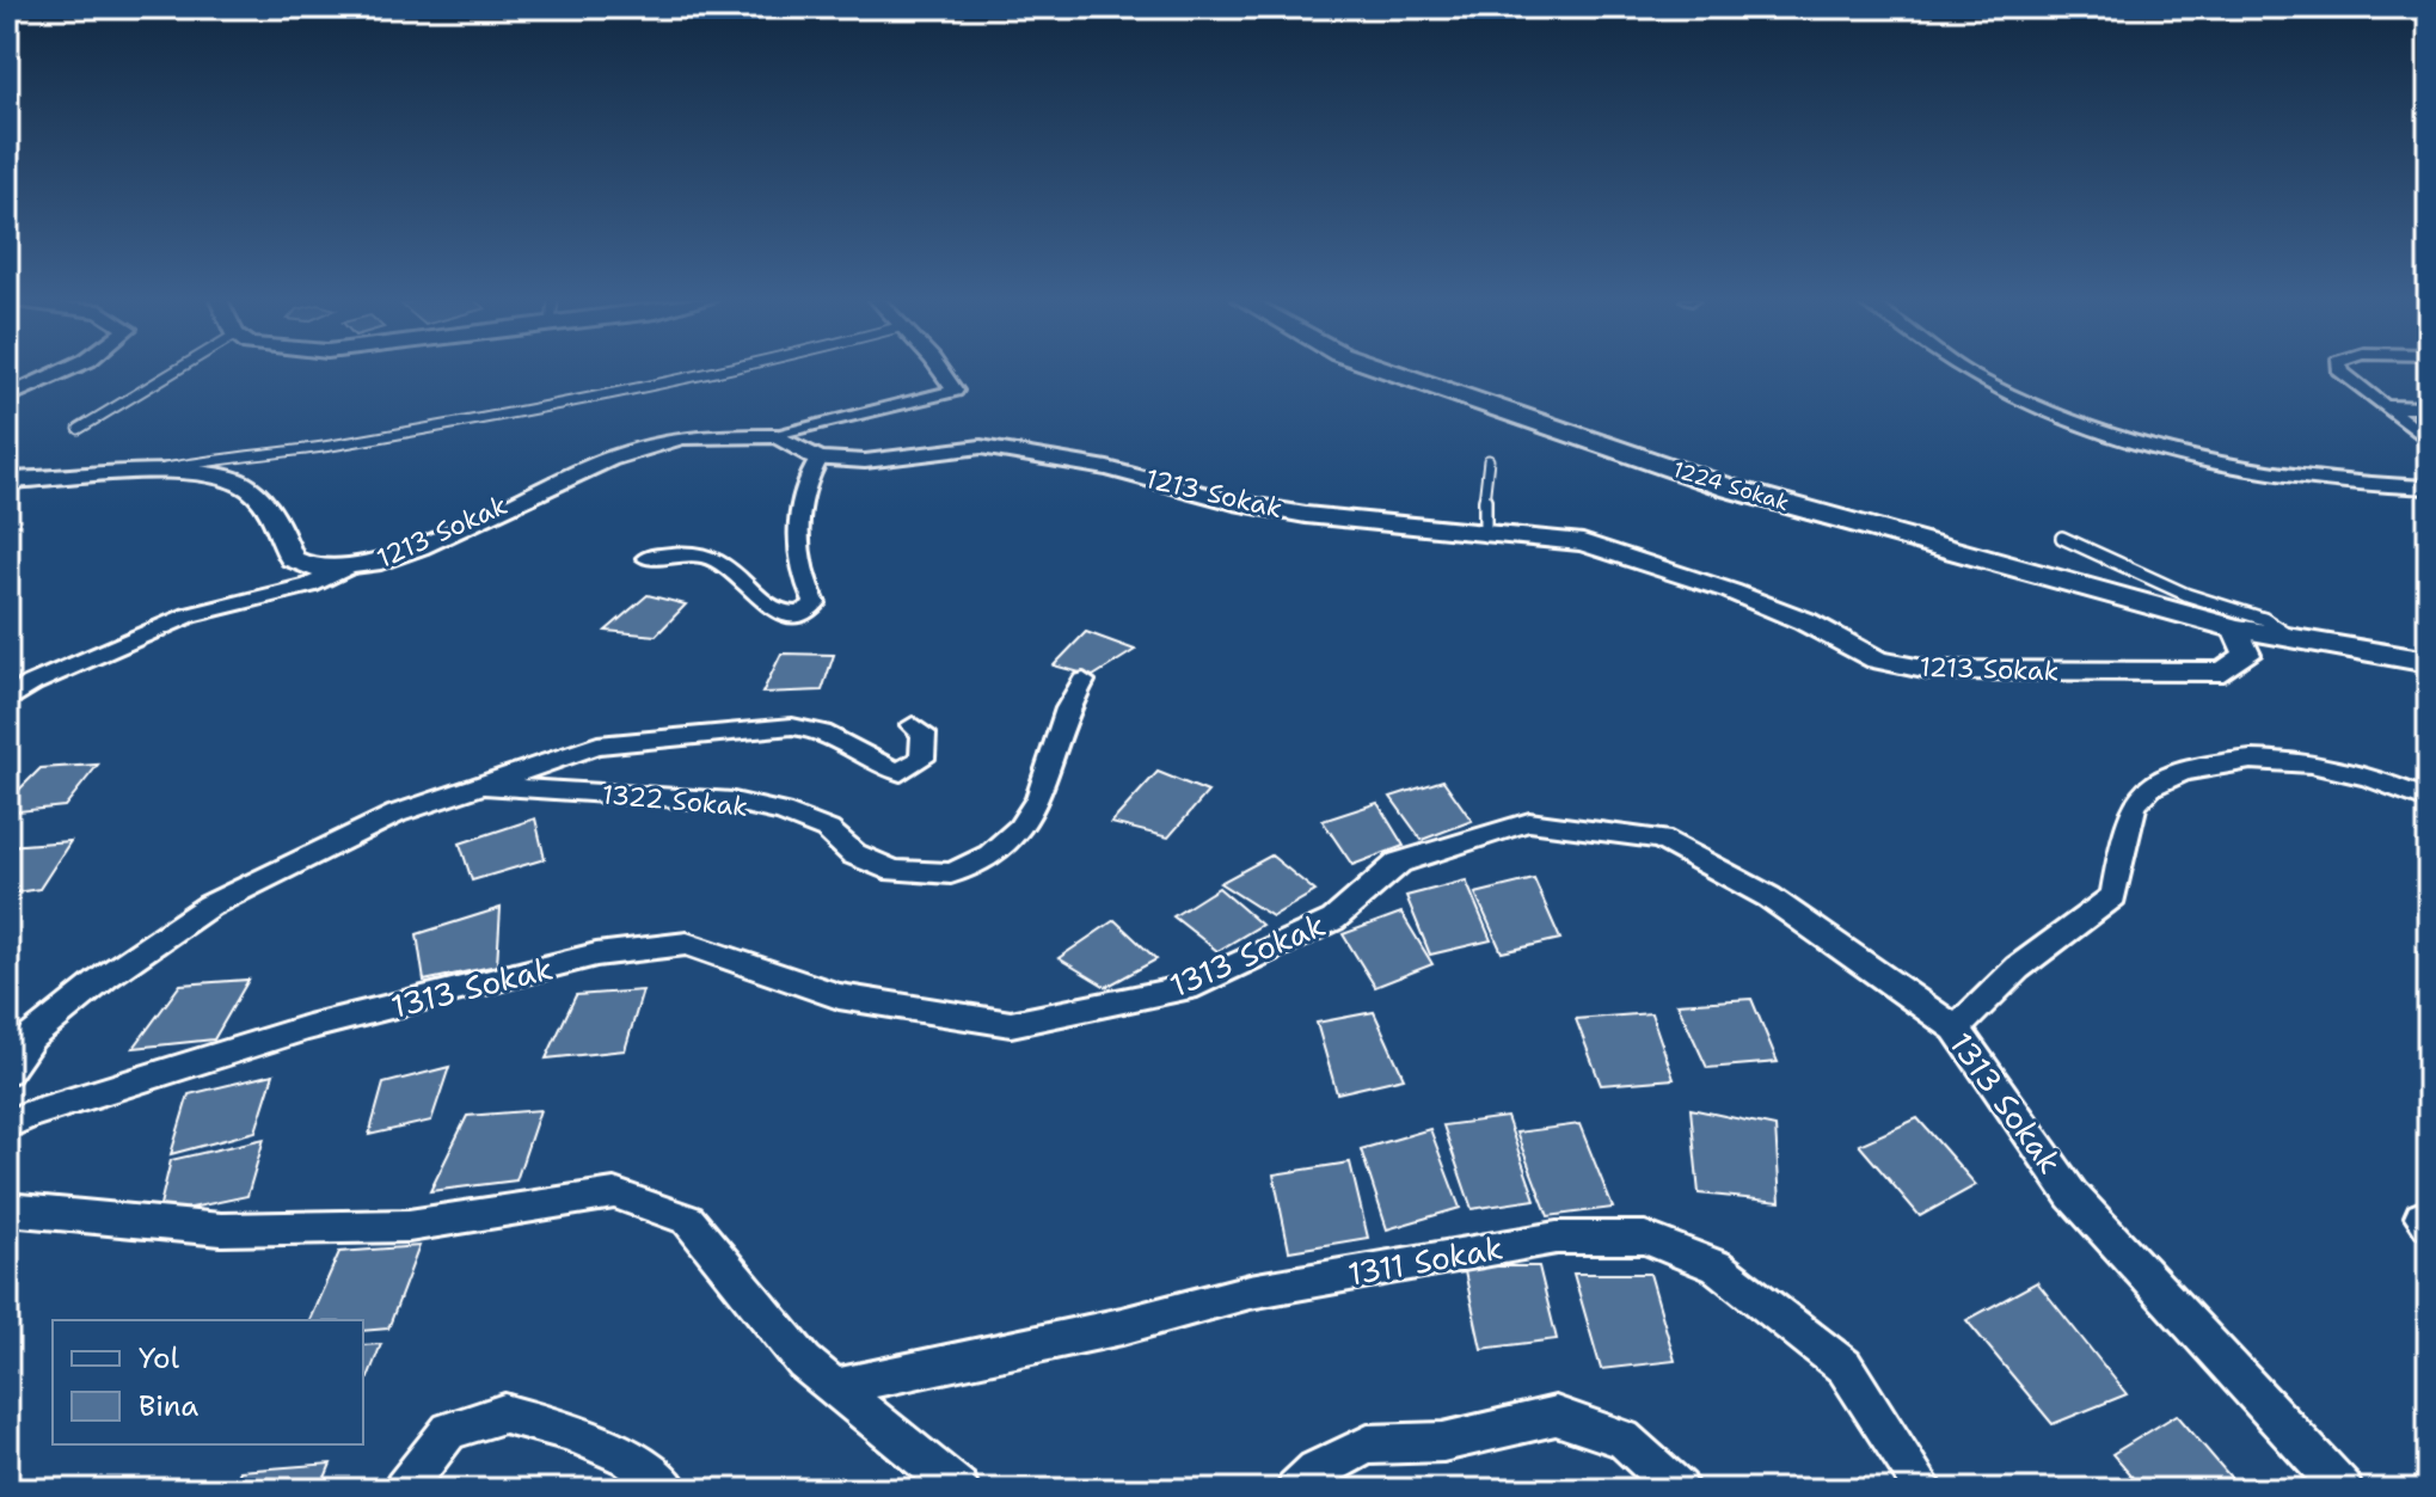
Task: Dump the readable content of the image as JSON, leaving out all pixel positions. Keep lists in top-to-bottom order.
{
  "streets": {
    "main road": ["1224 Sokak"],
    "street": [
      "1213 Sokak",
      "1322 Sokak",
      "1313 Sokak",
      "1311 Sokak"
    ]
  },
  "crossings": [
    ["1224 Sokak", "1213 Sokak"]
  ],
  "legend": ["Yol", "Bina"]
}
